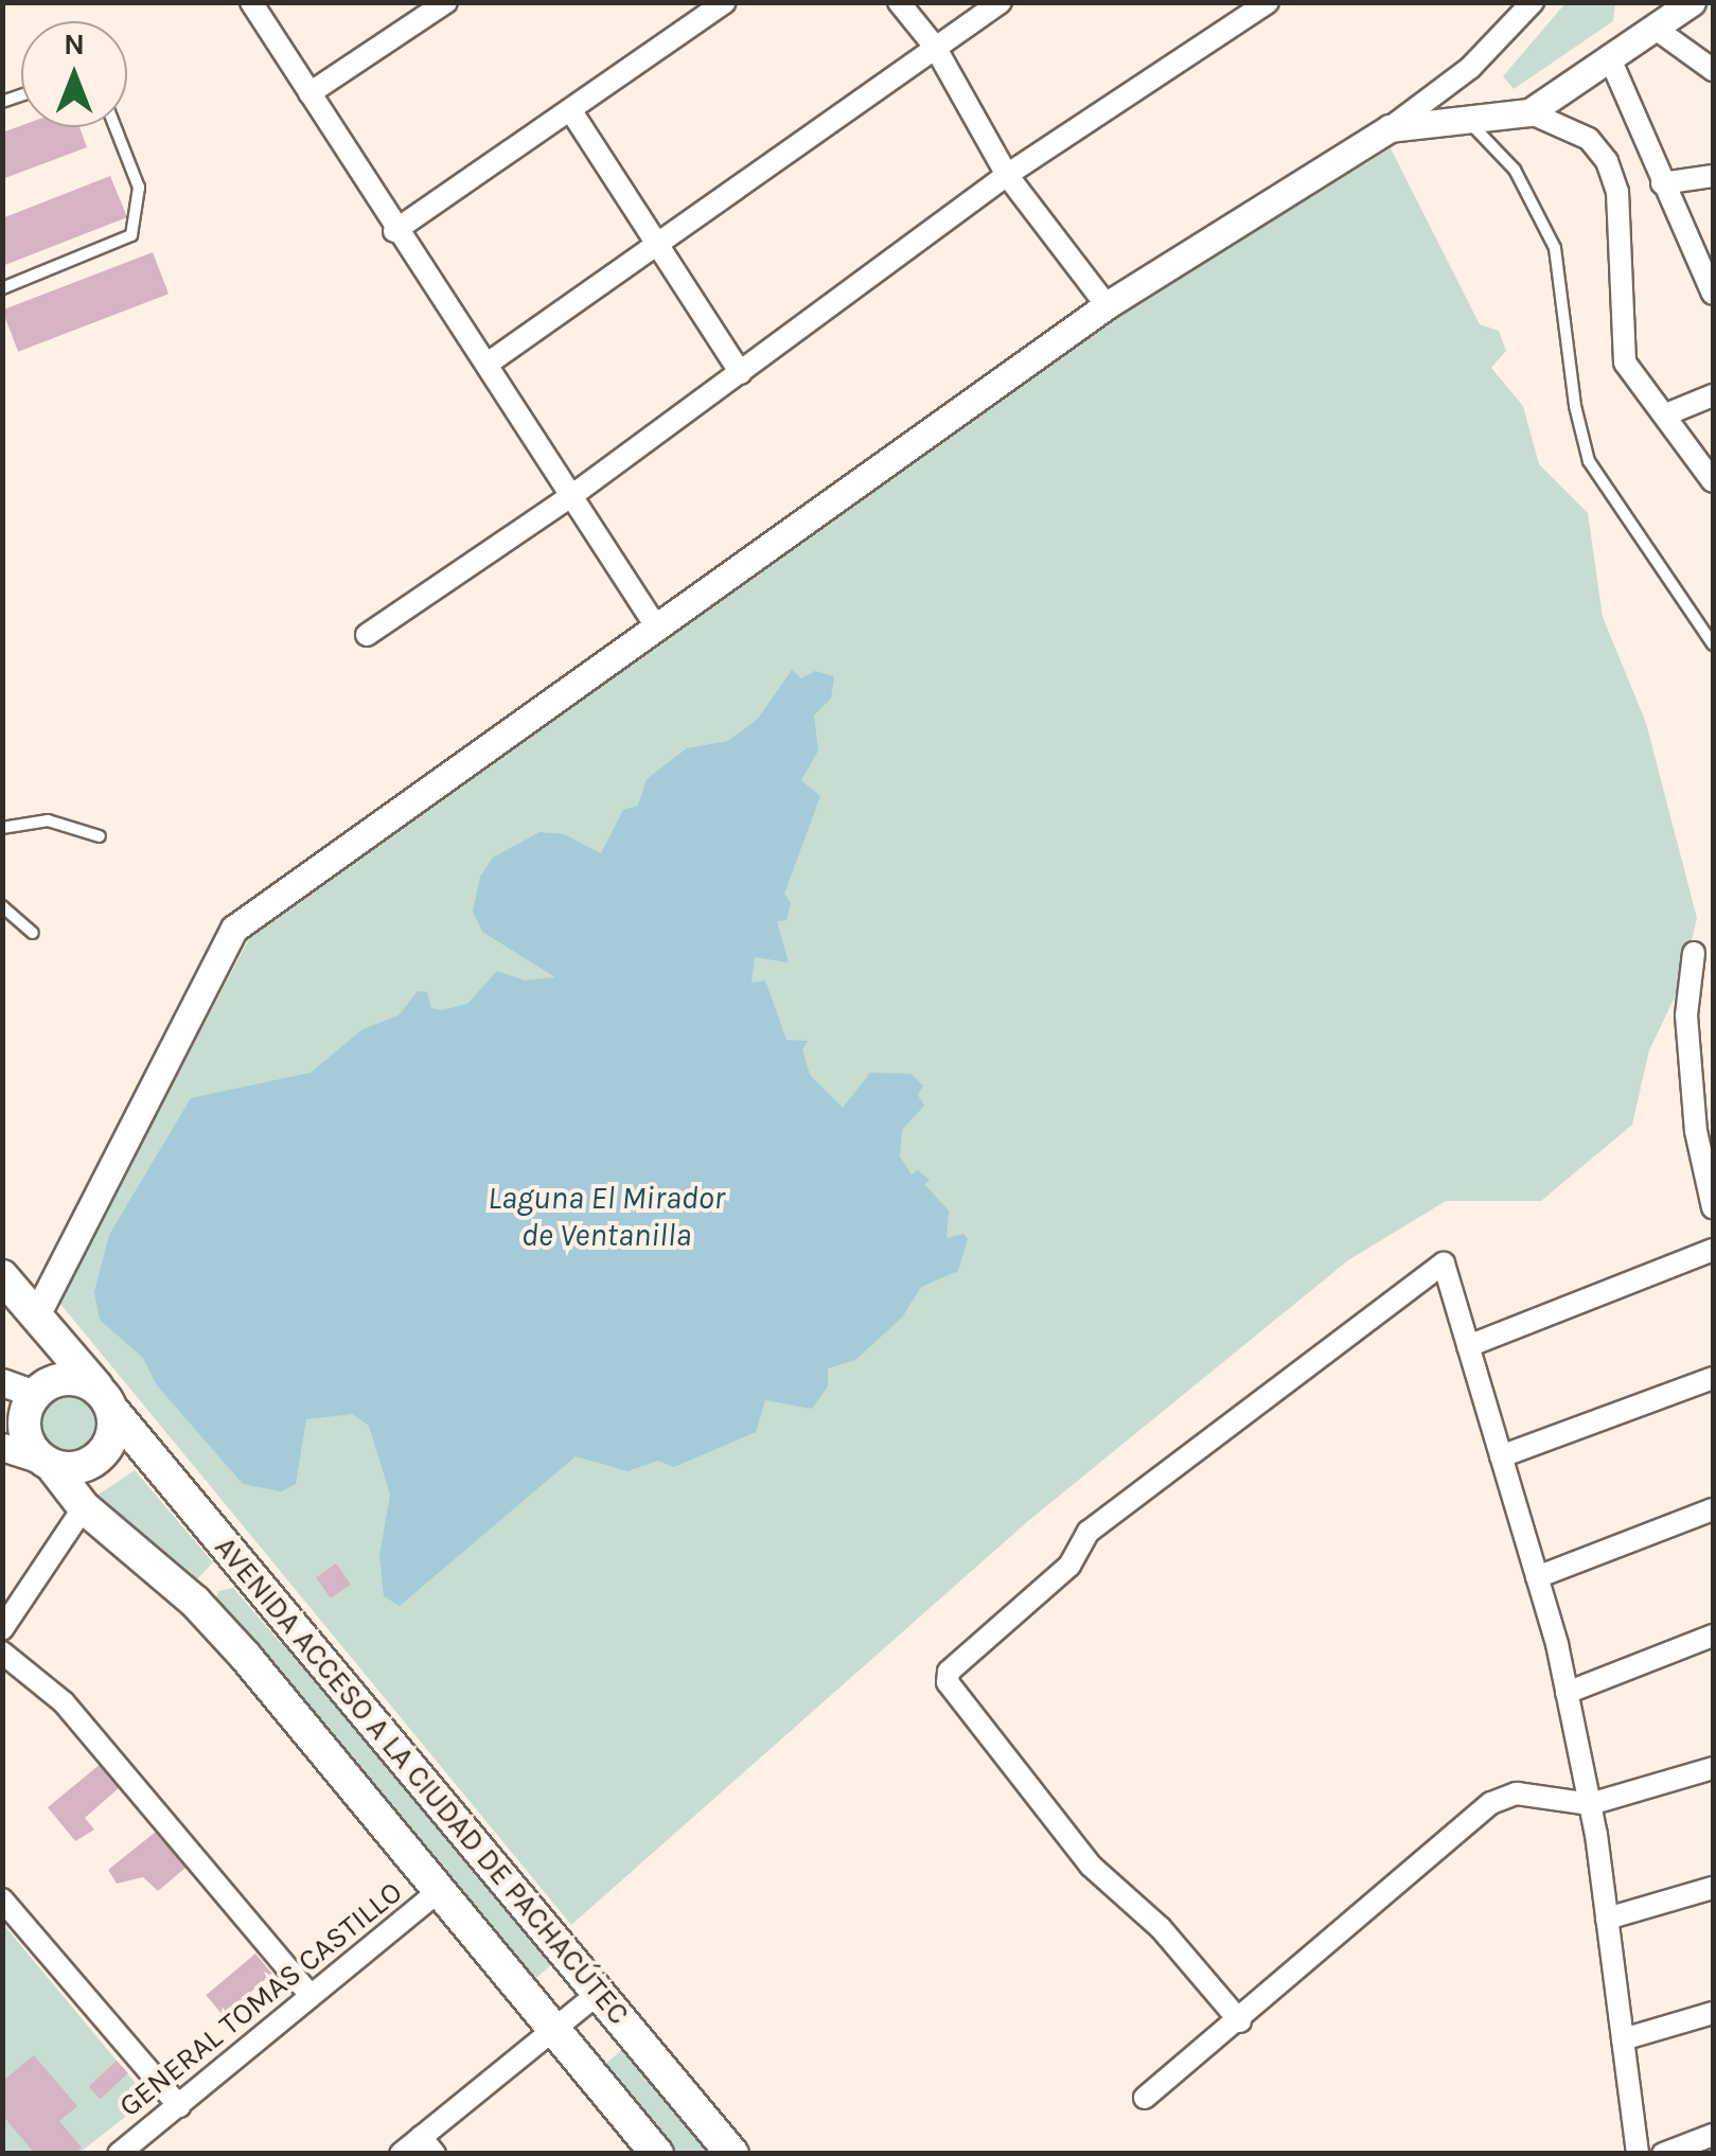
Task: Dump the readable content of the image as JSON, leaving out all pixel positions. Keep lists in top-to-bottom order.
{
  "streets": {
    "main road": ["AVENIDA ACCESO A LA CIUDAD DE PACHACÚTEC"],
    "street": ["GENERAL TOMAS CASTILLO"]
  },
  "crossings": [
    ["AVENIDA ACCESO A LA CIUDAD DE PACHACÚTEC", "GENERAL TOMAS CASTILLO"]
  ],
  "water": ["Laguna El Mirador de Ventanilla"],
  "north": "top"
}
